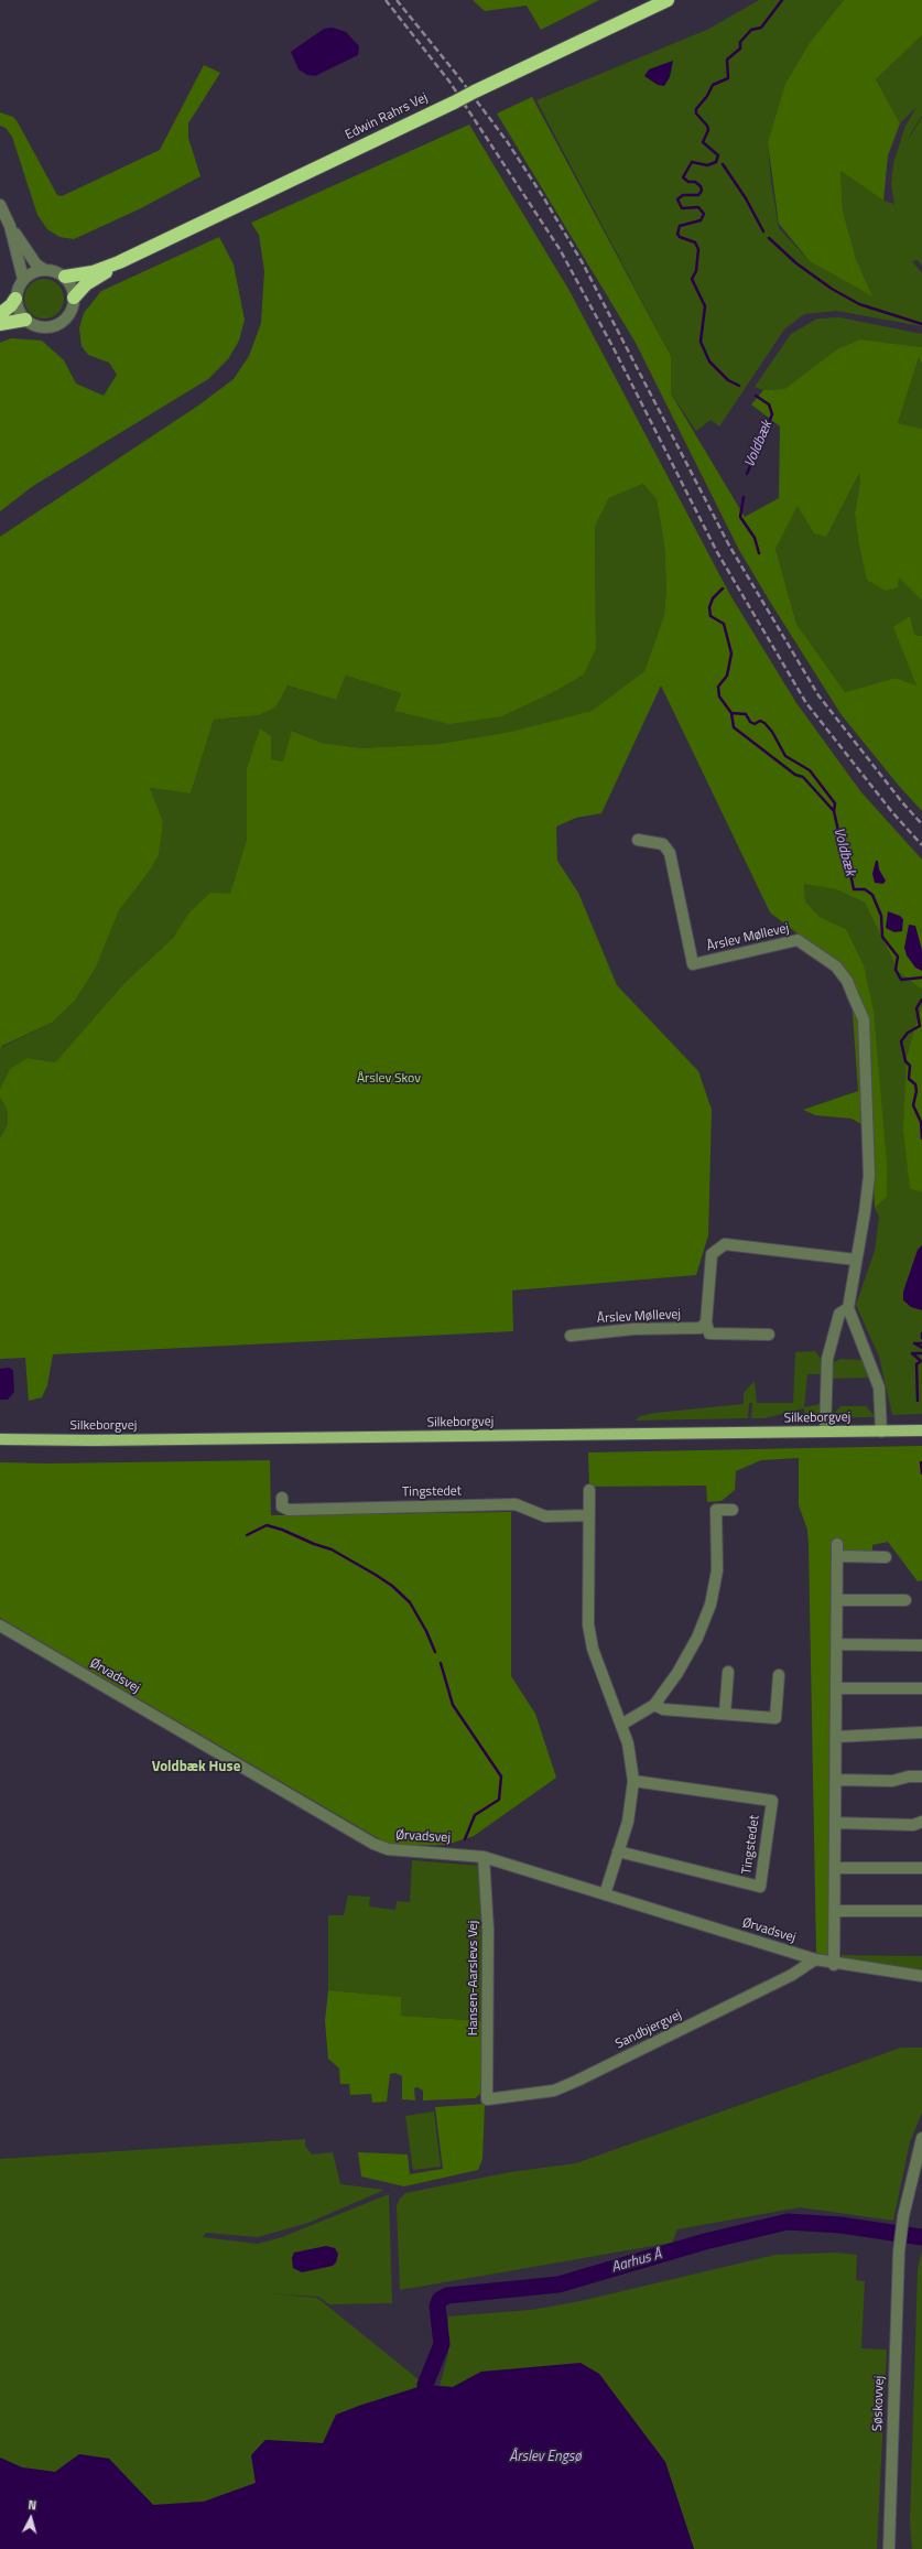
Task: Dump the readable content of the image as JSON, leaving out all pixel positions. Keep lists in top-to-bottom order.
{
  "streets": {
    "highway": ["Edwin Rahrs Vej"],
    "main road": ["Silkeborgvej"],
    "street": [
      "Årslev Møllevej",
      "Tingstedet",
      "Ørvadsvej",
      "Hansen-Aarslevs Vej",
      "Sandbjergvej",
      "Søskovvej"
    ]
  },
  "crossings": [
    ["Årslev Møllevej", "Silkeborgvej"],
    ["Ørvadsvej", "Hansen-Aarslevs Vej"],
    ["Ørvadsvej", "Sandbjergvej"],
    ["Hansen-Aarslevs Vej", "Sandbjergvej"]
  ],
  "districts": ["Voldbæk Huse"],
  "water": ["Voldbæk", "Aarhus Å", "Årslev Engsø"],
  "parks": ["Årslev Skov"],
  "north": "top"
}
